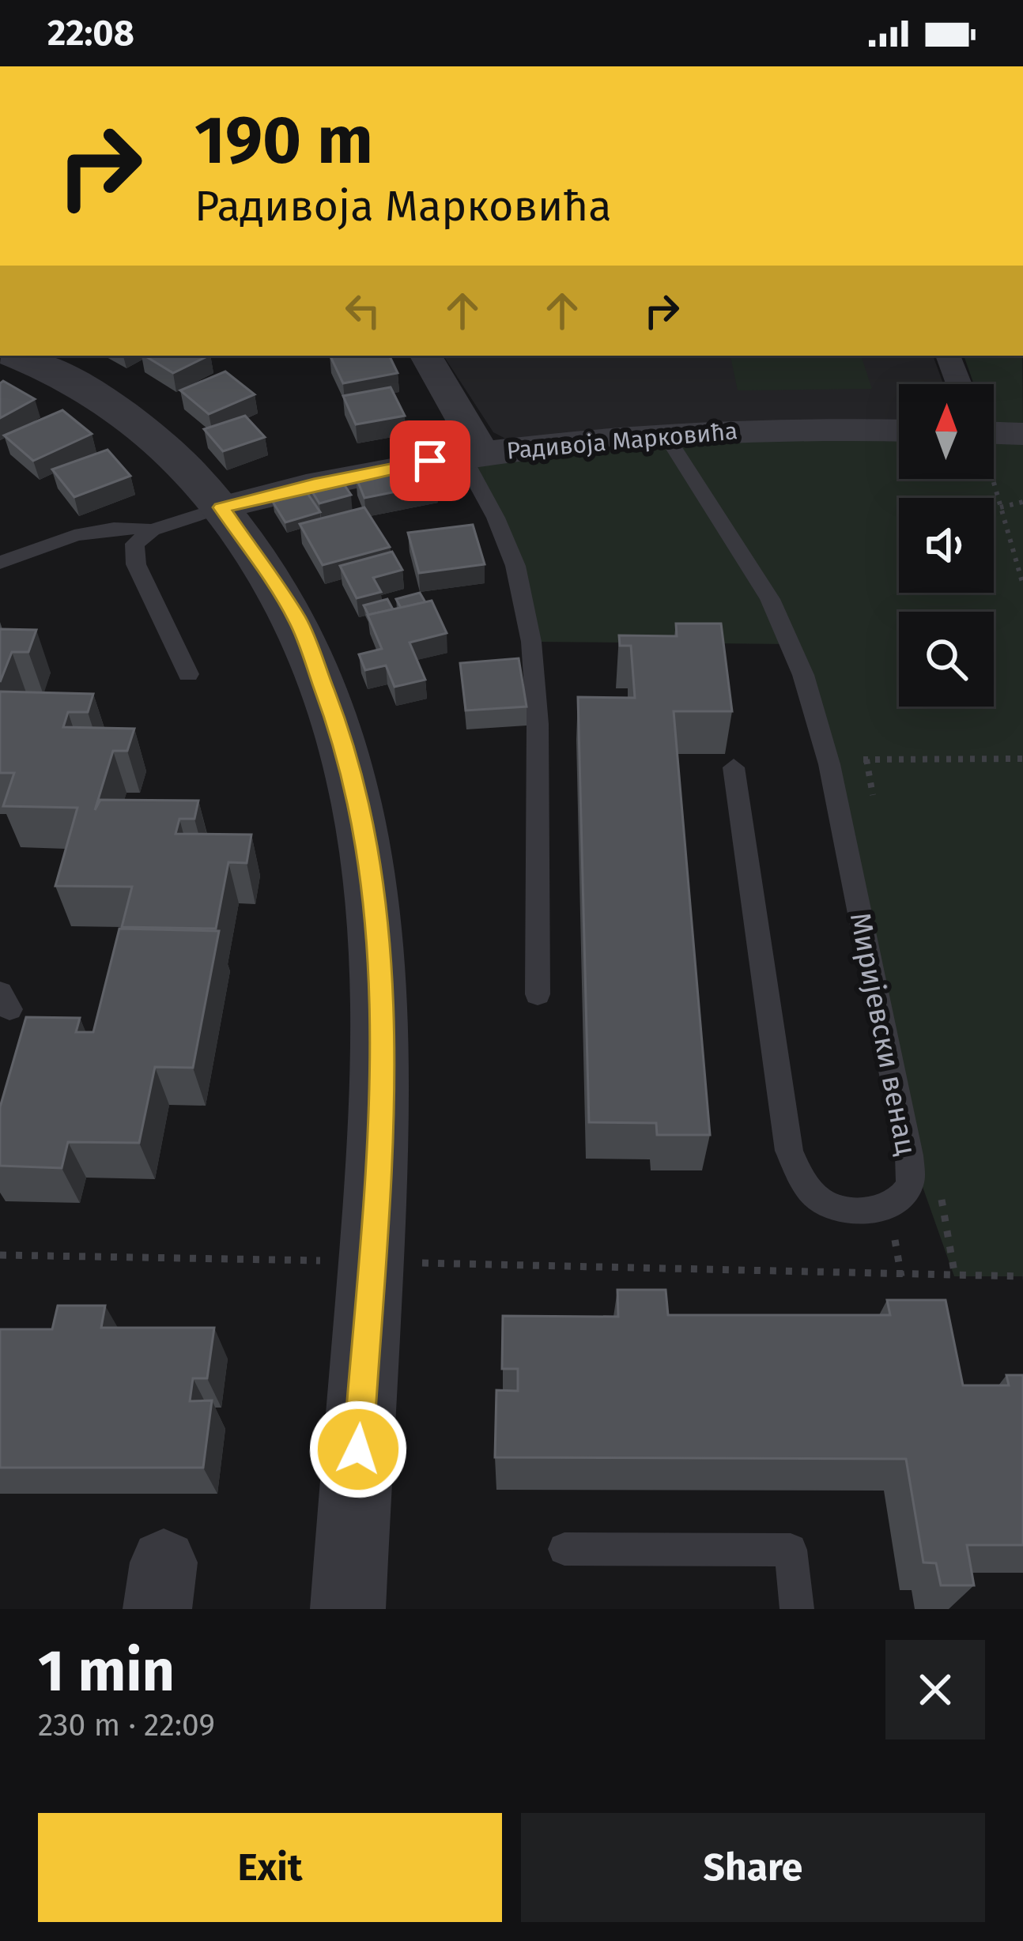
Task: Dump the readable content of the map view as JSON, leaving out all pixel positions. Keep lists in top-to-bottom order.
{
  "streets": {
    "street": ["Радивоја Марковића"],
    "lane": ["Миријевски венац"]
  },
  "crossings": [
    ["Радивоја Марковића", "Миријевски венац"]
  ],
  "north": "top",
  "page": {
    "status": "22:08",
    "turn": ["190 m", "Радивоја Марковића"],
    "heading": ["1 min", "230 m · 22:09"],
    "buttons": ["Exit", "Share"]
  }
}
